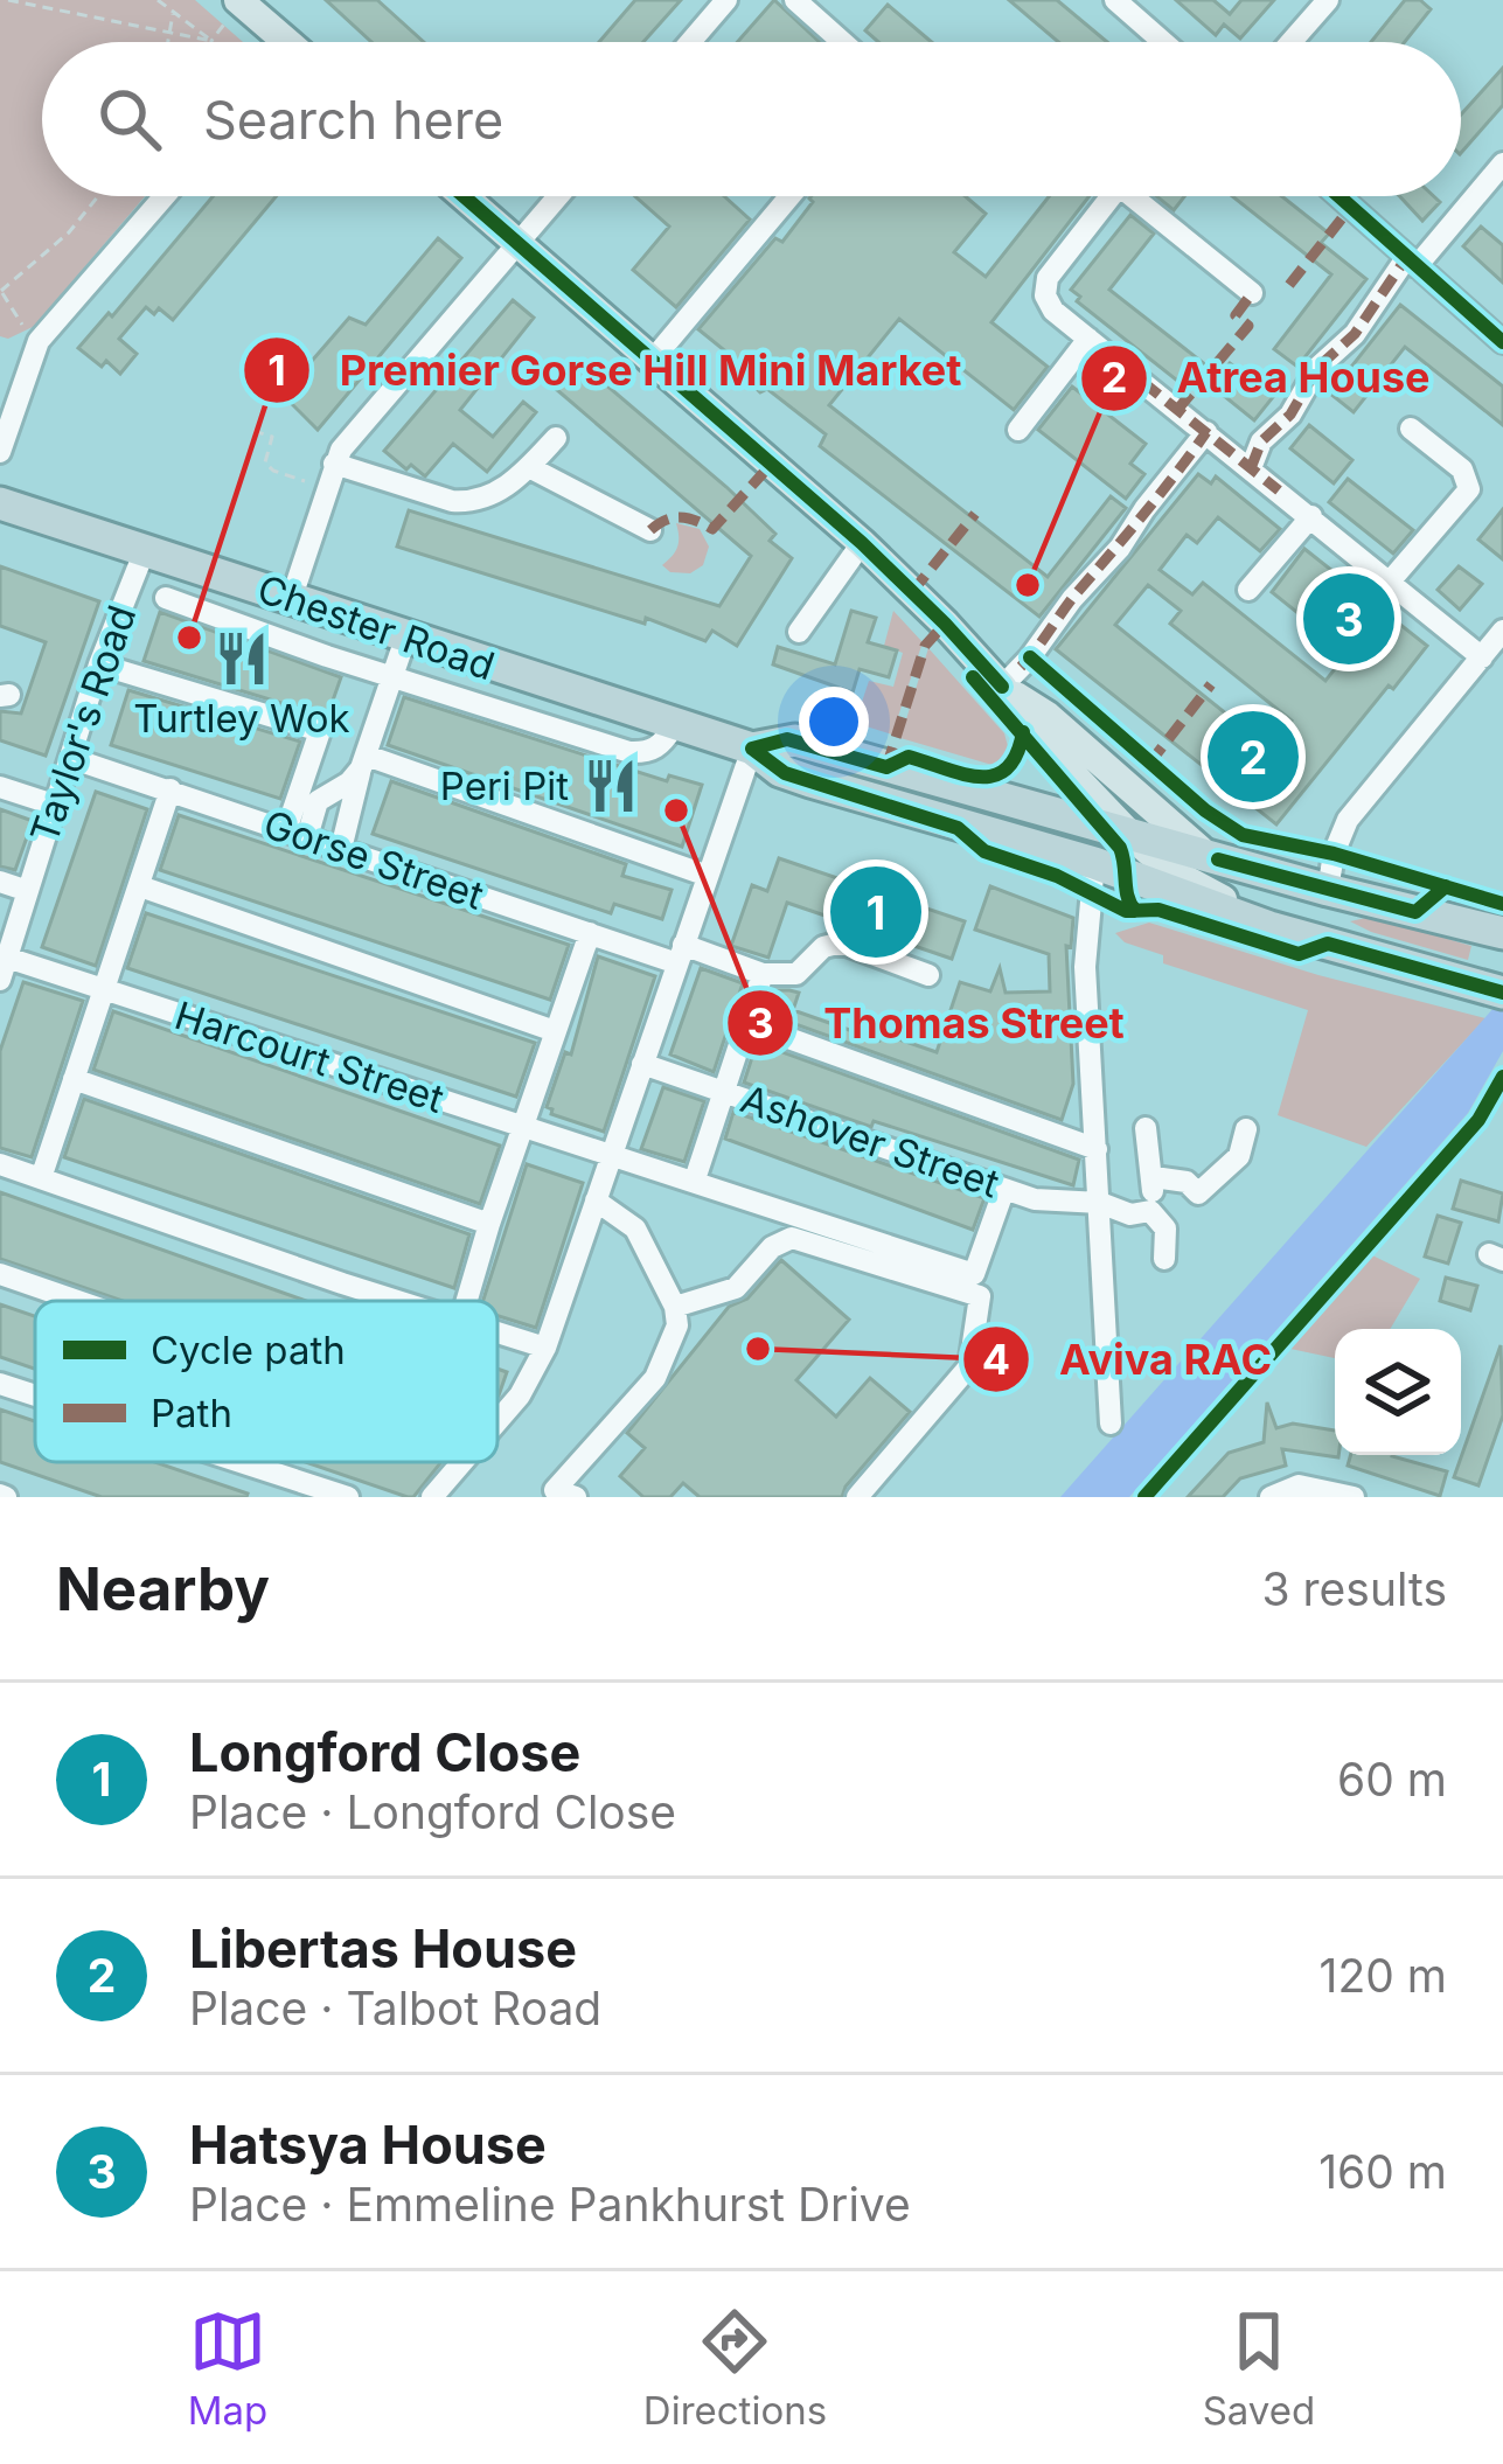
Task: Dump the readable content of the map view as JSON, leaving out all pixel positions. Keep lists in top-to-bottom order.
{
  "streets": {
    "highway": ["Chester Road"],
    "street": [
      "Taylor's Road",
      "Gorse Street",
      "Harcourt Street",
      "Ashover Street"
    ]
  },
  "crossings": [
    ["Chester Road", "Taylor's Road"],
    ["Taylor's Road", "Gorse Street"],
    ["Taylor's Road", "Harcourt Street"],
    ["Harcourt Street", "Ashover Street"]
  ],
  "places": {
    "other": [
      "Atrea House",
      "Premier Gorse Hill Mini Market",
      "Thomas Street",
      "Aviva RAC"
    ],
    "restaurant": ["Turtley Wok", "Peri Pit"]
  },
  "legend": ["Cycle path", "Path"],
  "page": {
    "search": "Search here",
    "pins": ["3", "2", "1"],
    "heading": ["Nearby", "3 results"],
    "list": [
      {
        "mark": "1",
        "name": "Longford Close",
        "note": "Place · Longford Close",
        "value": "60 m"
      },
      {
        "mark": "2",
        "name": "Libertas House",
        "note": "Place · Talbot Road",
        "value": "120 m"
      },
      {
        "mark": "3",
        "name": "Hatsya House",
        "note": "Place · Emmeline Pankhurst Drive",
        "value": "160 m"
      }
    ],
    "nav": ["Map", "Directions", "Saved"]
  }
}
